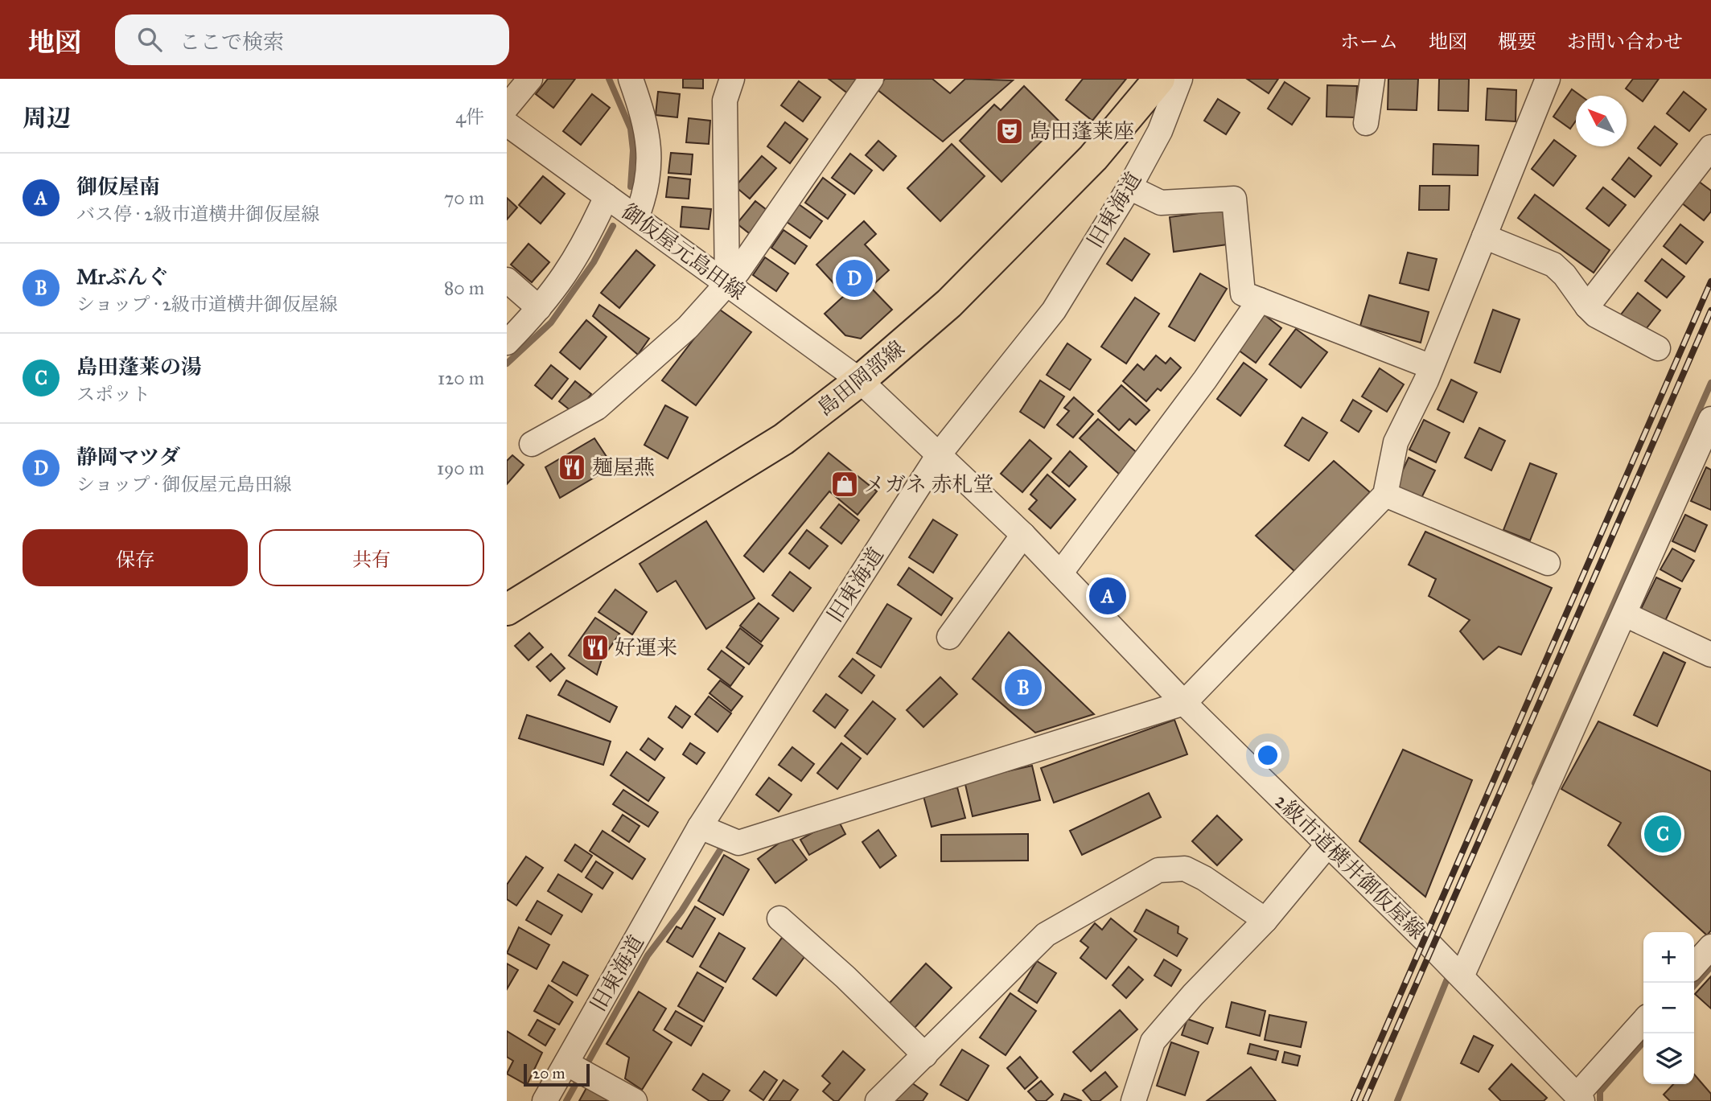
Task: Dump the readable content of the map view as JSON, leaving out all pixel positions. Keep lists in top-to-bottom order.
{
  "streets": {
    "main road": ["島田岡部線"],
    "street": ["旧東海道", "御仮屋元島田線", "2級市道横井御仮屋線"]
  },
  "crossings": [
    ["旧東海道", "御仮屋元島田線"],
    ["旧東海道", "2級市道横井御仮屋線"],
    ["御仮屋元島田線", "島田岡部線"],
    ["御仮屋元島田線", "2級市道横井御仮屋線"]
  ],
  "places": {
    "theatre": ["島田蓬莱座"],
    "restaurant": ["麺屋燕", "好運来"],
    "shop": ["メガネ 赤札堂"]
  },
  "scale_bar": "20 m",
  "north": "top left",
  "page": {
    "header": "地図",
    "search": "ここで検索",
    "nav": [
      "ホーム",
      "地図",
      "概要",
      "お問い合わせ"
    ],
    "heading": ["周辺", "4件"],
    "list": [
      {
        "mark": "A",
        "name": "御仮屋南",
        "note": "バス停 · 2級市道横井御仮屋線",
        "value": "70 m"
      },
      {
        "mark": "B",
        "name": "Mrぶんぐ",
        "note": "ショップ · 2級市道横井御仮屋線",
        "value": "80 m"
      },
      {
        "mark": "C",
        "name": "島田蓬莱の湯",
        "note": "スポット",
        "value": "120 m"
      },
      {
        "mark": "D",
        "name": "静岡マツダ",
        "note": "ショップ · 御仮屋元島田線",
        "value": "190 m"
      }
    ],
    "pins": [
      "D",
      "A",
      "B",
      "C"
    ],
    "buttons": ["保存", "共有"],
    "map_buttons": ["+", "−"],
    "scale": "20 m"
  }
}
